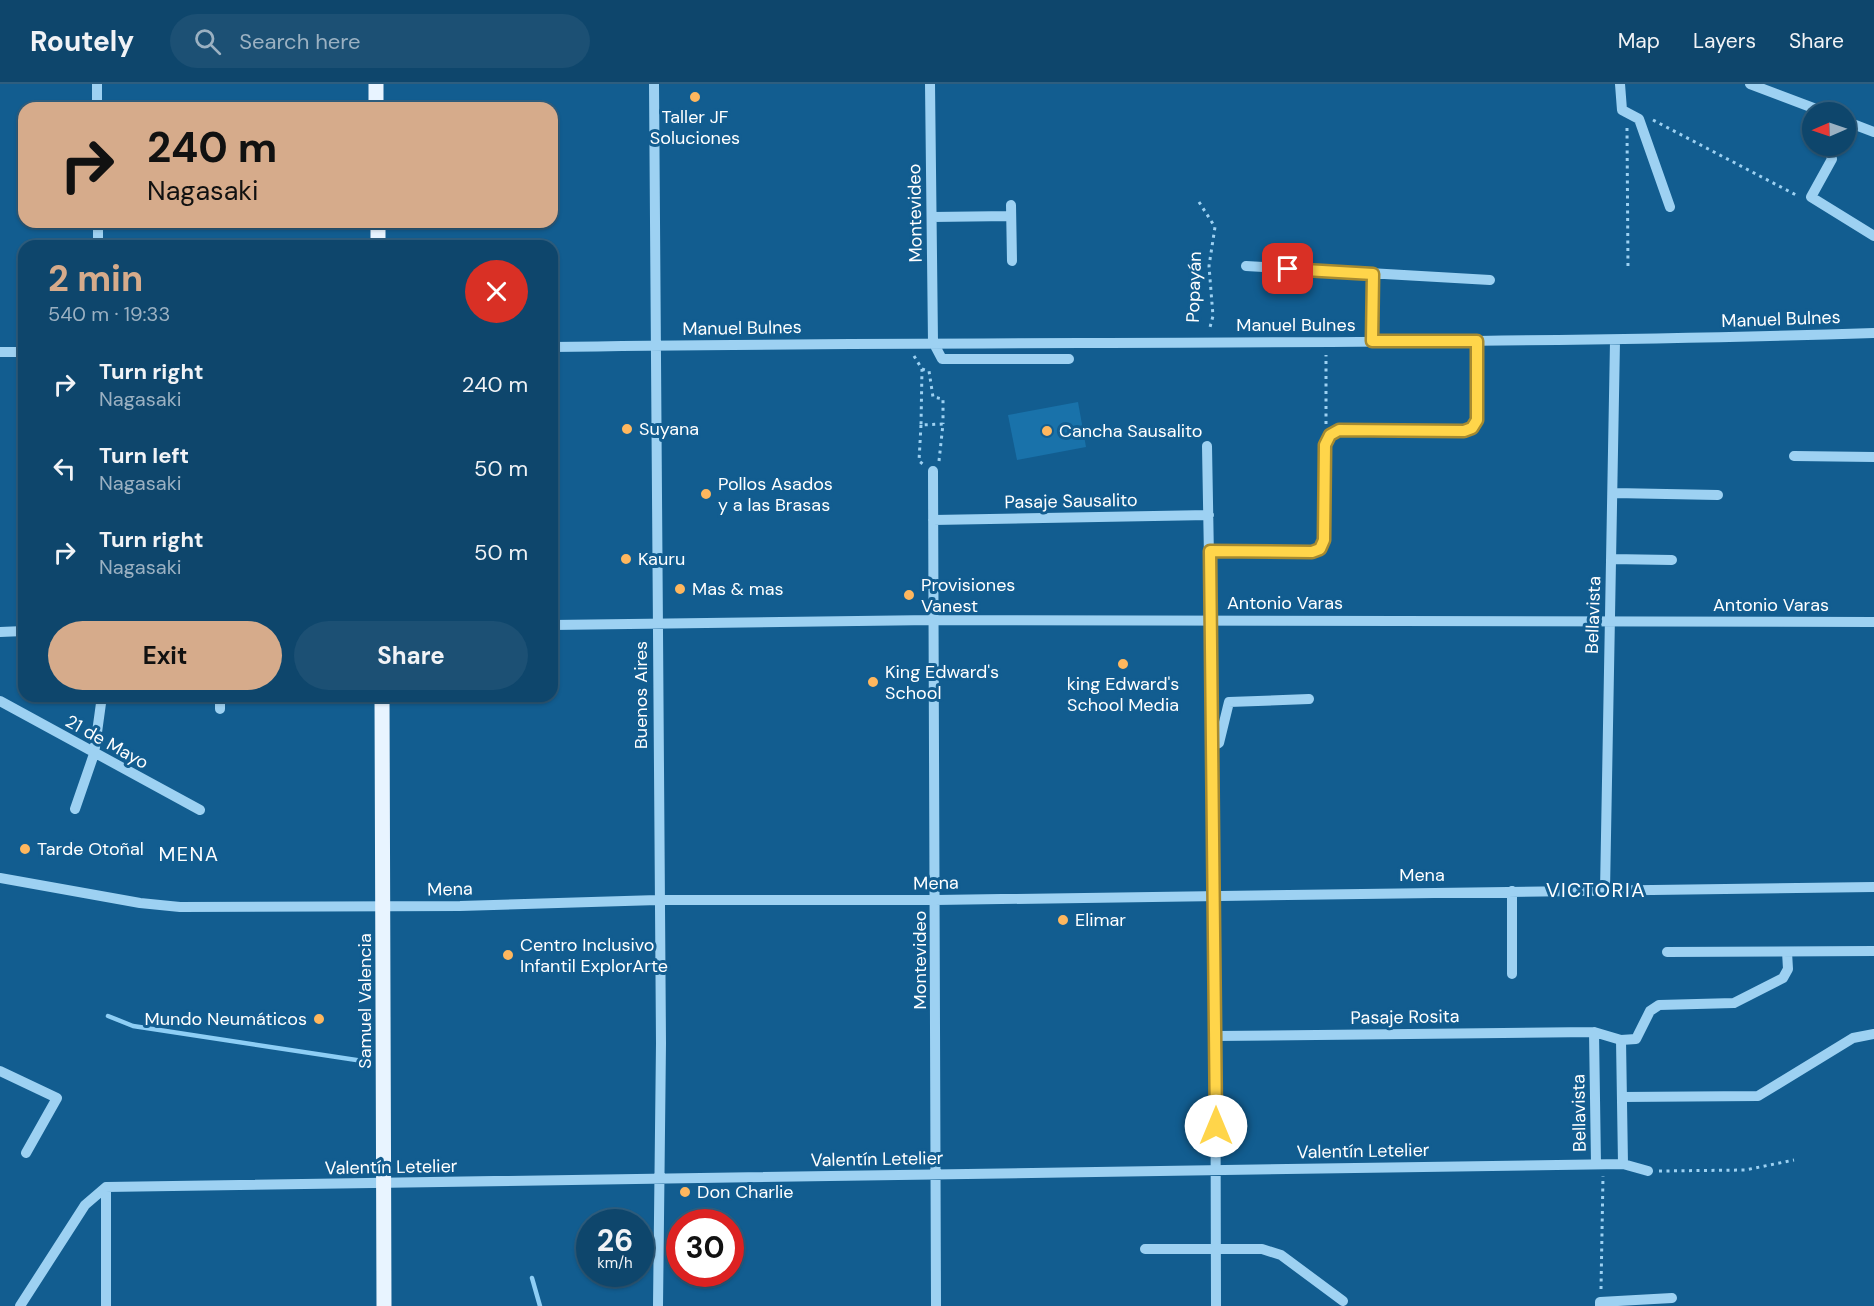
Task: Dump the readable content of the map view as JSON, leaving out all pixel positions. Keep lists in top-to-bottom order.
{
  "streets": {
    "main road": ["Samuel Valencia"],
    "street": [
      "Montevideo",
      "Manuel Bulnes",
      "Pasaje Sausalito",
      "Antonio Varas",
      "Bellavista",
      "Buenos Aires",
      "21 de Mayo",
      "Mena",
      "Pasaje Rosita",
      "Valentín Letelier"
    ],
    "path": ["Popayán"]
  },
  "crossings": [
    ["Montevideo", "Manuel Bulnes"],
    ["Montevideo", "Pasaje Sausalito"],
    ["Montevideo", "Antonio Varas"],
    ["Montevideo", "Mena"],
    ["Montevideo", "Valentín Letelier"],
    ["Popayán", "Manuel Bulnes"],
    ["Manuel Bulnes", "Bellavista"],
    ["Manuel Bulnes", "Buenos Aires"],
    ["Antonio Varas", "Bellavista"],
    ["Antonio Varas", "Buenos Aires"],
    ["Bellavista", "Mena"],
    ["Bellavista", "Pasaje Rosita"],
    ["Bellavista", "Valentín Letelier"],
    ["Buenos Aires", "Mena"],
    ["Buenos Aires", "Valentín Letelier"],
    ["Mena", "Samuel Valencia"],
    ["Samuel Valencia", "Valentín Letelier"]
  ],
  "districts": ["MENA", "VICTORIA"],
  "places": [
    "Taller JF Soluciones",
    "Suyana",
    "Cancha Sausalito",
    "Pollos Asados y a las Brasas",
    "Kauru",
    "Mas & mas",
    "Provisiones Vanest",
    "king Edward's School Media",
    "King Edward's School",
    "Tarde Otoñal",
    "Elimar",
    "Centro Inclusivo Infantil ExplorArte",
    "Mundo Neumáticos",
    "Don Charlie"
  ],
  "north": "left",
  "page": {
    "header": "Routely",
    "search": "Search here",
    "nav": ["Map", "Layers", "Share"],
    "turn": ["240 m", "Nagasaki"],
    "heading": ["2 min", "540 m · 19:33"],
    "list": [
      {
        "name": "Turn right",
        "note": "Nagasaki",
        "value": "240 m"
      },
      {
        "name": "Turn left",
        "note": "Nagasaki",
        "value": "50 m"
      },
      {
        "name": "Turn right",
        "note": "Nagasaki",
        "value": "50 m"
      }
    ],
    "buttons": ["Exit", "Share"],
    "speed": "26 km/h",
    "limit": "30"
  }
}
